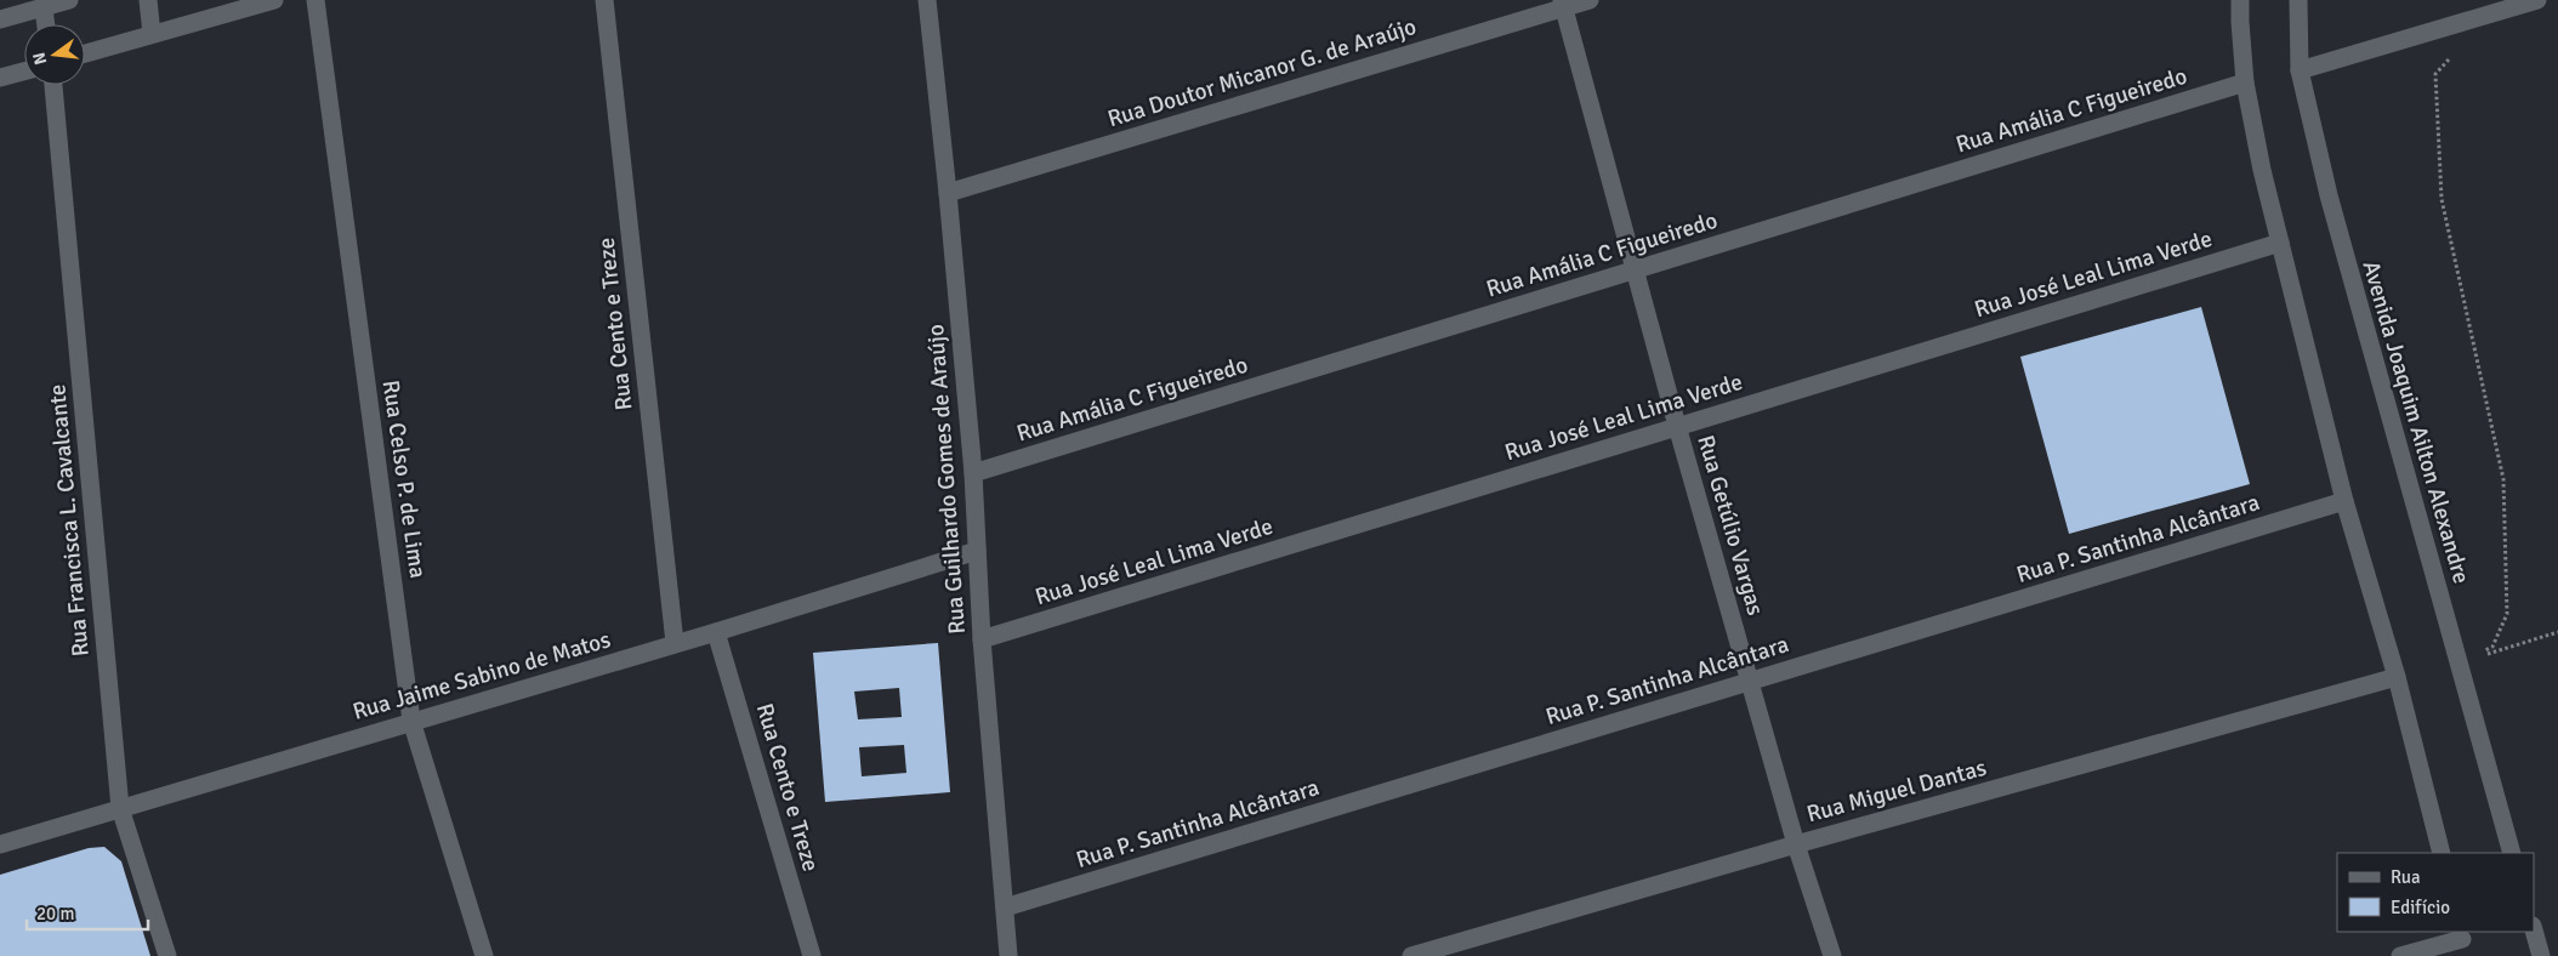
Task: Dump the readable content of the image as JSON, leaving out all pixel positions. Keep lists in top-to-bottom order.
{
  "streets": {
    "street": [
      "Rua Doutor Micanor G. de Araújo",
      "Rua Amália C Figueiredo",
      "Rua José Leal Lima Verde",
      "Rua Cento e Treze",
      "Avenida Joaquim Ailton Alexandre",
      "Rua Celso P. de Lima",
      "Rua Guilhardo Gomes de Araújo",
      "Rua Francisca L. Cavalcante",
      "Rua Getúlio Vargas",
      "Rua P. Santinha Alcântara",
      "Rua Jaime Sabino de Matos",
      "Rua Miguel Dantas"
    ]
  },
  "crossings": [
    ["Rua Doutor Micanor G. de Araújo", "Rua Guilhardo Gomes de Araújo"],
    ["Rua Doutor Micanor G. de Araújo", "Rua Getúlio Vargas"],
    ["Rua Amália C Figueiredo", "Rua Guilhardo Gomes de Araújo"],
    ["Rua Amália C Figueiredo", "Rua Getúlio Vargas"],
    ["Rua José Leal Lima Verde", "Rua Guilhardo Gomes de Araújo"],
    ["Rua José Leal Lima Verde", "Rua Getúlio Vargas"],
    ["Rua Cento e Treze", "Rua Jaime Sabino de Matos"],
    ["Rua Celso P. de Lima", "Rua Jaime Sabino de Matos"],
    ["Rua Guilhardo Gomes de Araújo", "Rua P. Santinha Alcântara"],
    ["Rua Guilhardo Gomes de Araújo", "Rua Jaime Sabino de Matos"],
    ["Rua Francisca L. Cavalcante", "Rua Jaime Sabino de Matos"],
    ["Rua Getúlio Vargas", "Rua P. Santinha Alcântara"],
    ["Rua Getúlio Vargas", "Rua Miguel Dantas"]
  ],
  "legend": ["Rua", "Edifício"],
  "scale_bar": "20 m",
  "north": "left"
}
